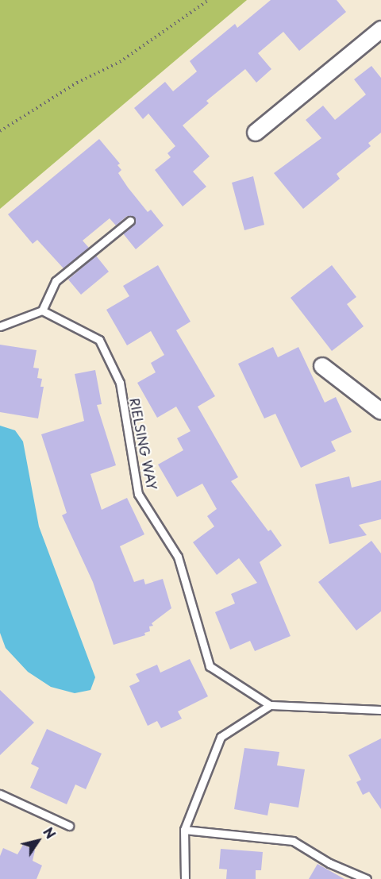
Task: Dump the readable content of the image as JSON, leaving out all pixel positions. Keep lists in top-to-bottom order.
{
  "streets": {
    "lane": ["RIELSING WAY"]
  },
  "north": "top right"
}
